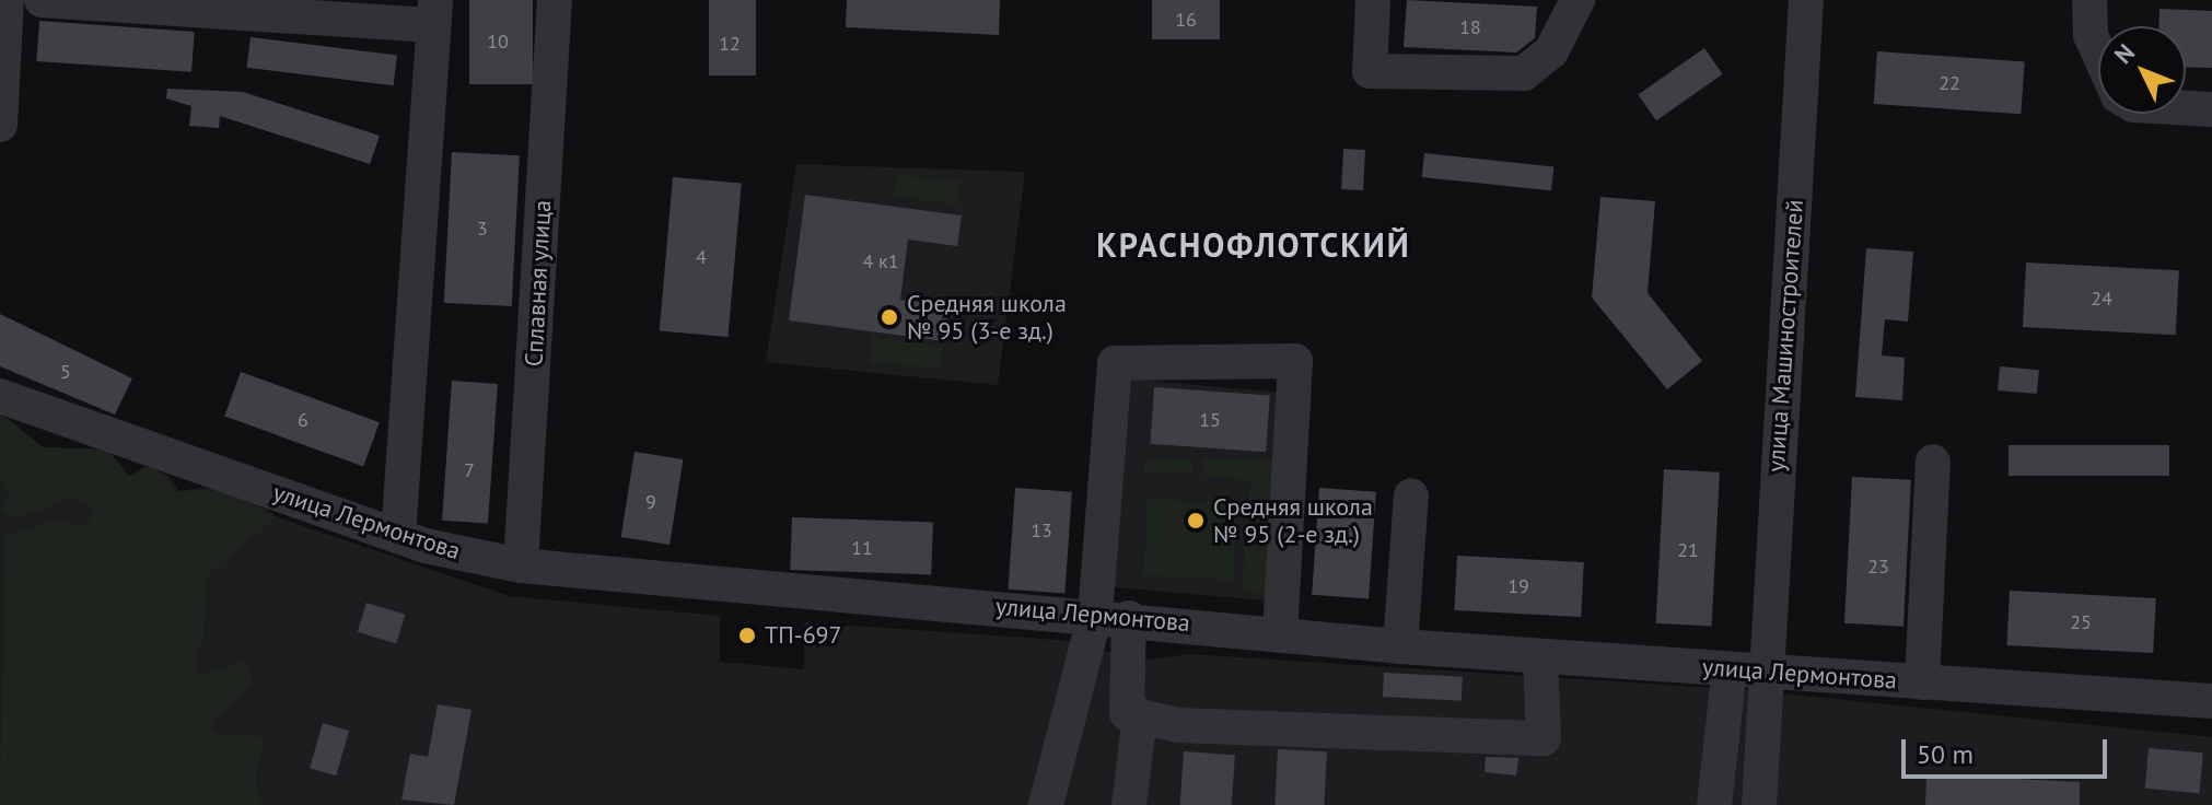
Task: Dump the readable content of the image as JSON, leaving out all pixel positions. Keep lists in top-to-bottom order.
{
  "streets": {
    "street": ["Сплавная улица", "улица Машиностроителей", "улица Лермонтова"]
  },
  "crossings": [
    ["Сплавная улица", "улица Лермонтова"],
    ["улица Машиностроителей", "улица Лермонтова"]
  ],
  "districts": ["КРАСНОФЛОТСКИЙ"],
  "places": ["Средняя школа № 95 (3-е зд.)", "Средняя школа № 95 (2-е зд.)", "ТП-697"],
  "house_numbers": [
    "16",
    "18",
    "10",
    "12",
    "22",
    "3",
    "4",
    "4 к1",
    "24",
    "5",
    "6",
    "15",
    "7",
    "9",
    "13",
    "11",
    "21",
    "23",
    "19",
    "25"
  ],
  "scale_bar": "50 m",
  "north": "top left"
}
